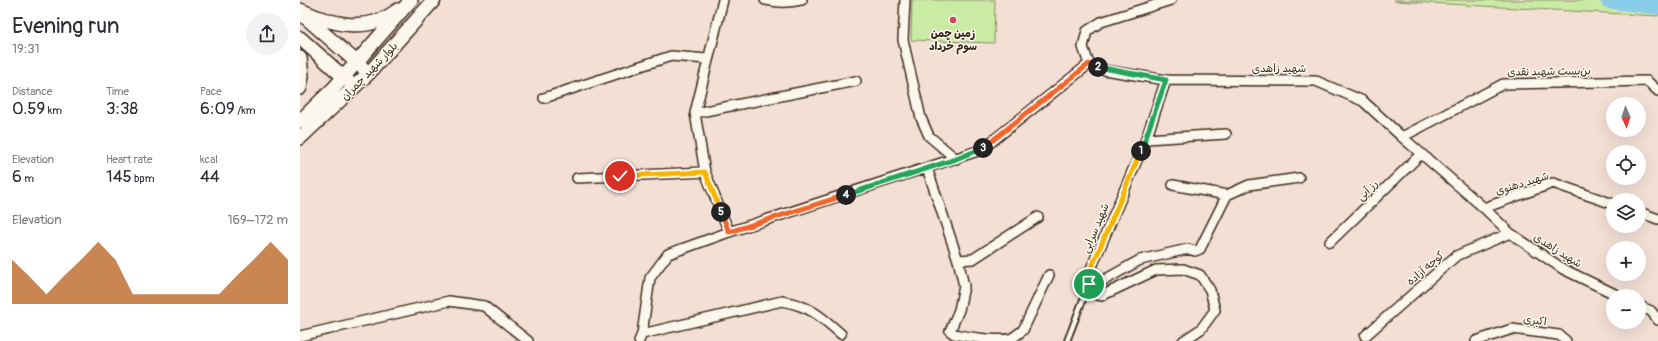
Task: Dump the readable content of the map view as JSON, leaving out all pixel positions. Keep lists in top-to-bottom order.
{
  "streets": {
    "main road": ["بلوار شهید چمران"],
    "street": [
      "شهید زاهدی",
      "بن‌بست شهید نقدی",
      "شهید دهنوی",
      "رز آبی",
      "شهید سرابی",
      "کوچه آزاده",
      "اکبری"
    ]
  },
  "crossings": [
    ["شهید زاهدی", "بن‌بست شهید نقدی"],
    ["شهید زاهدی", "شهید دهنوی"],
    ["شهید زاهدی", "رز آبی"],
    ["شهید زاهدی", "شهید سرابی"],
    ["شهید زاهدی", "کوچه آزاده"]
  ],
  "places": ["زمین چمن سوم خرداد"],
  "north": "bottom",
  "page": {
    "heading": ["Evening run", "19:31"],
    "pins": [
      "2",
      "3",
      "1",
      "4",
      "5"
    ],
    "stats": [
      ["Distance", "0.59 km"],
      ["Time", "3:38"],
      ["Pace", "6:09 /km"],
      ["Elevation", "6 m"],
      ["Heart rate", "145 bpm"],
      ["kcal", "44"]
    ],
    "map_buttons": ["+", "−"],
    "chart": ["Elevation", "169–172 m"]
  }
}
